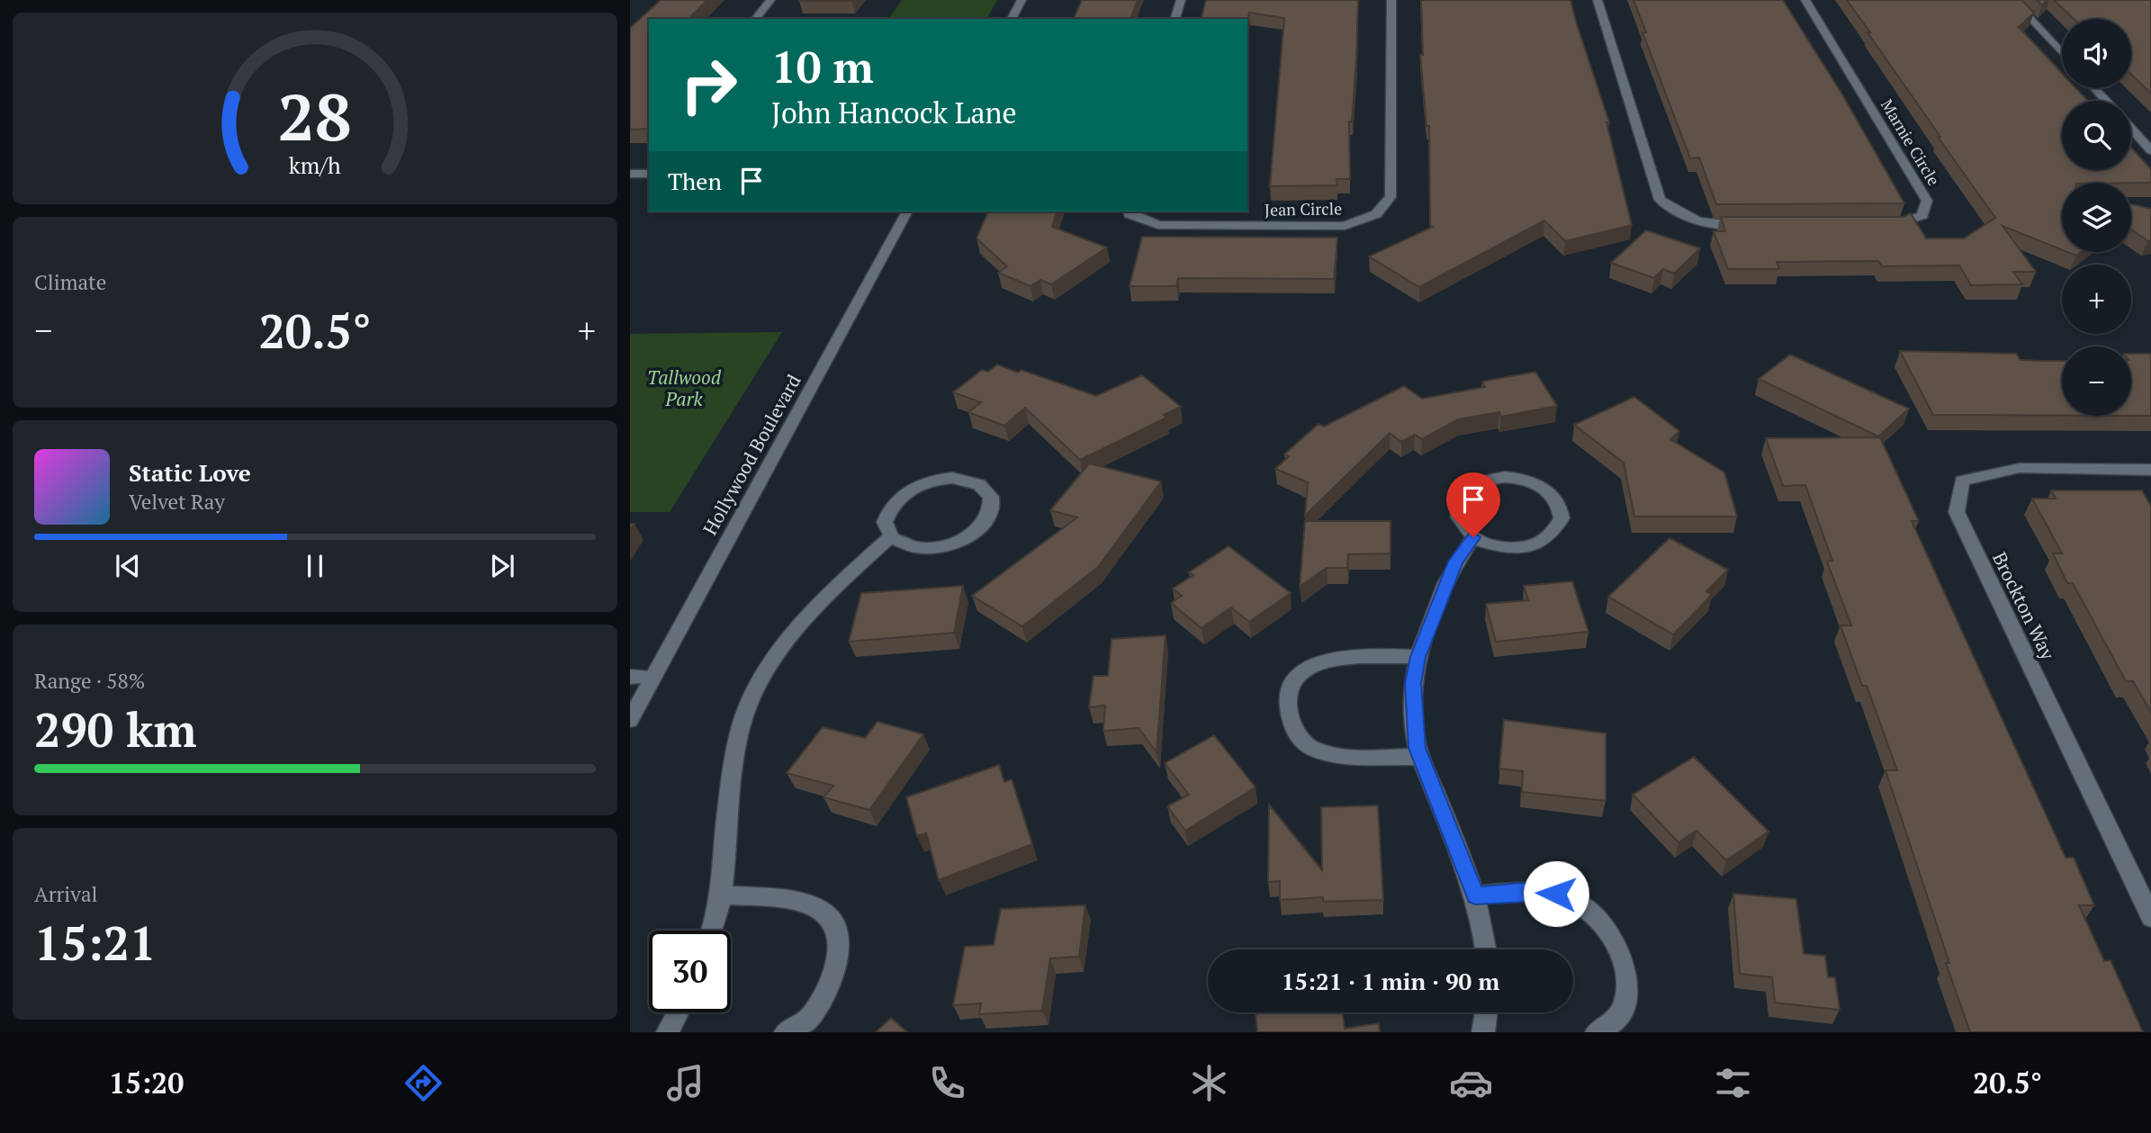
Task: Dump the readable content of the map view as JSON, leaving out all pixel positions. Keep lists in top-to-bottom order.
{
  "streets": {
    "street": [
      "Marnie Circle",
      "Jean Circle",
      "Hollywood Boulevard",
      "Brockton Way"
    ]
  },
  "parks": ["Tallwood Park"],
  "page": {
    "map_buttons": ["+", "−"],
    "turn": ["10 m", "John Hancock Lane"],
    "then": "Then",
    "tile": [
      "Climate",
      ["Range · 58%", "290 km"],
      ["Arrival", "15:21"]
    ],
    "heat": ["−", "20.5°", "+"],
    "song": ["Static Love", "Velvet Ray"],
    "limit": "30",
    "trip": "15:21 · 1 min · 90 m",
    "tabs": ["15:20", "20.5°"],
    "gauge": ["28", "km/h"]
  }
}
